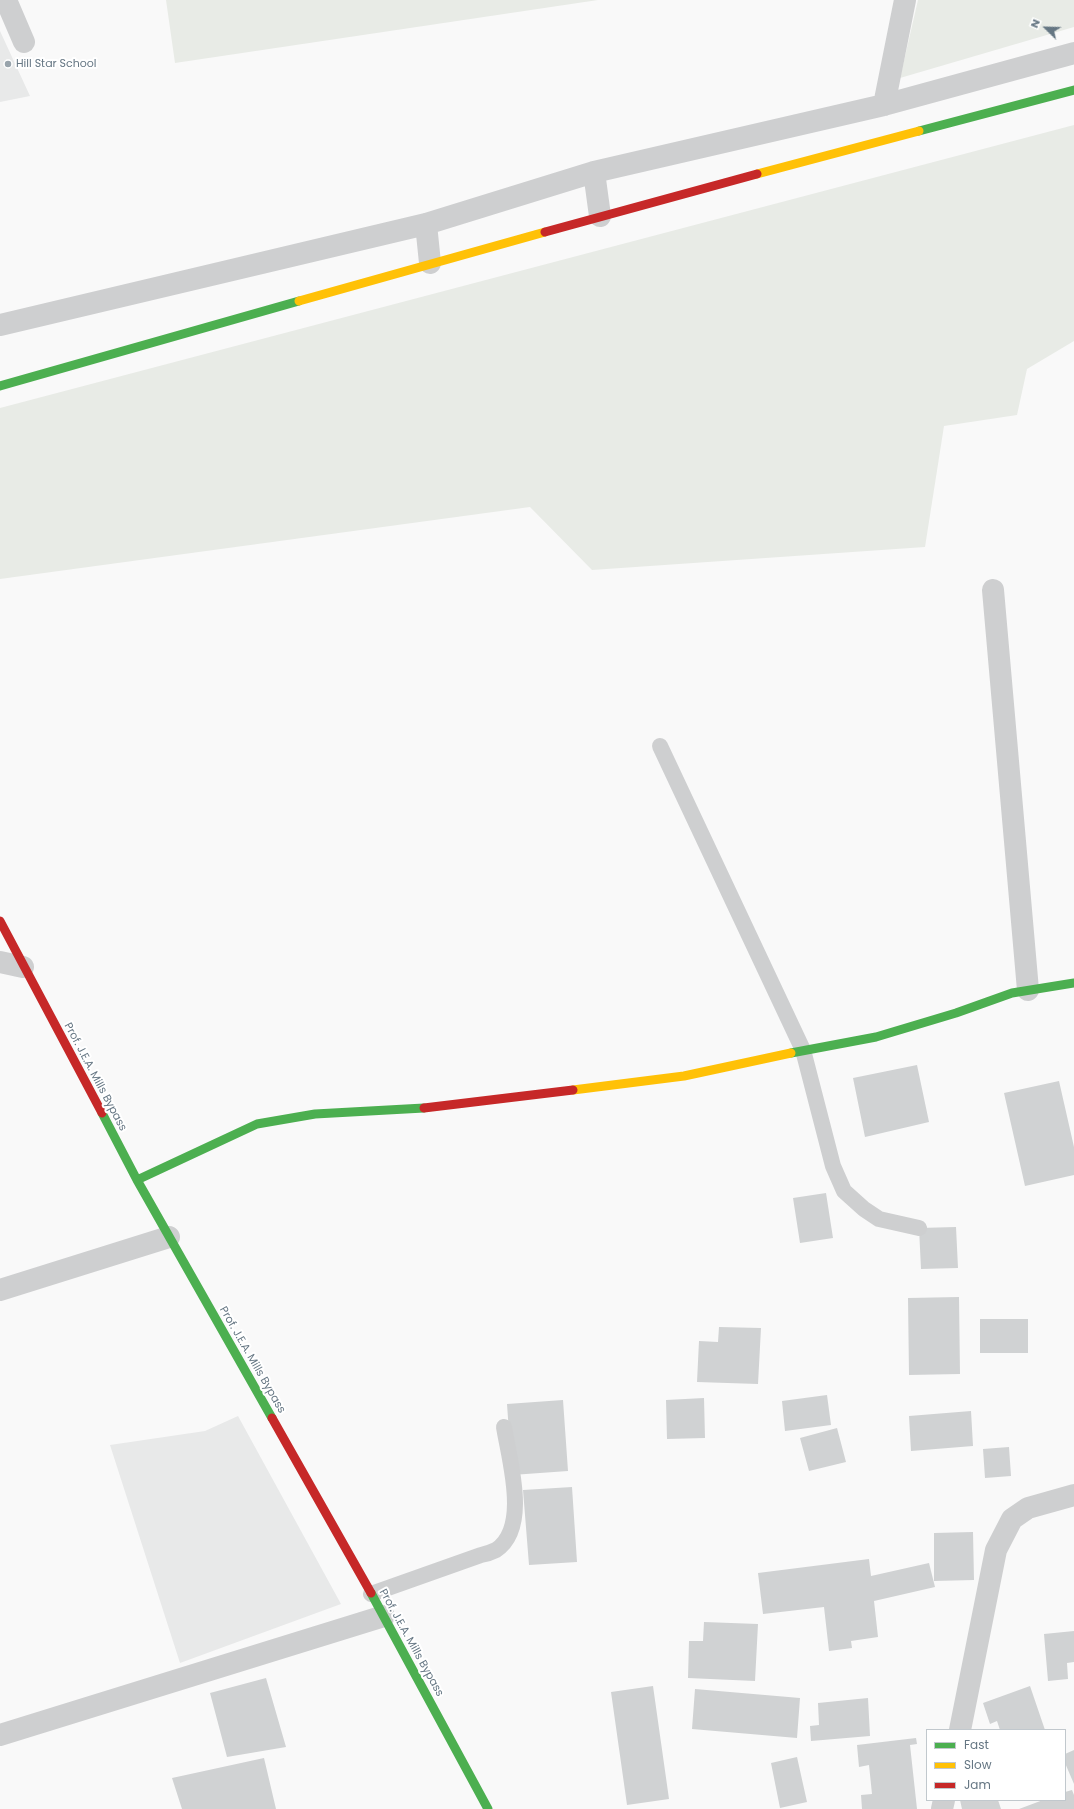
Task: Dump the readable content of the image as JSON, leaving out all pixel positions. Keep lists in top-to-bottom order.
{
  "streets": {
    "street": ["Prof. J.E.A. Mills Bypass"]
  },
  "places": ["Hill Star School"],
  "legend": ["Fast", "Slow", "Jam"],
  "north": "top left"
}
